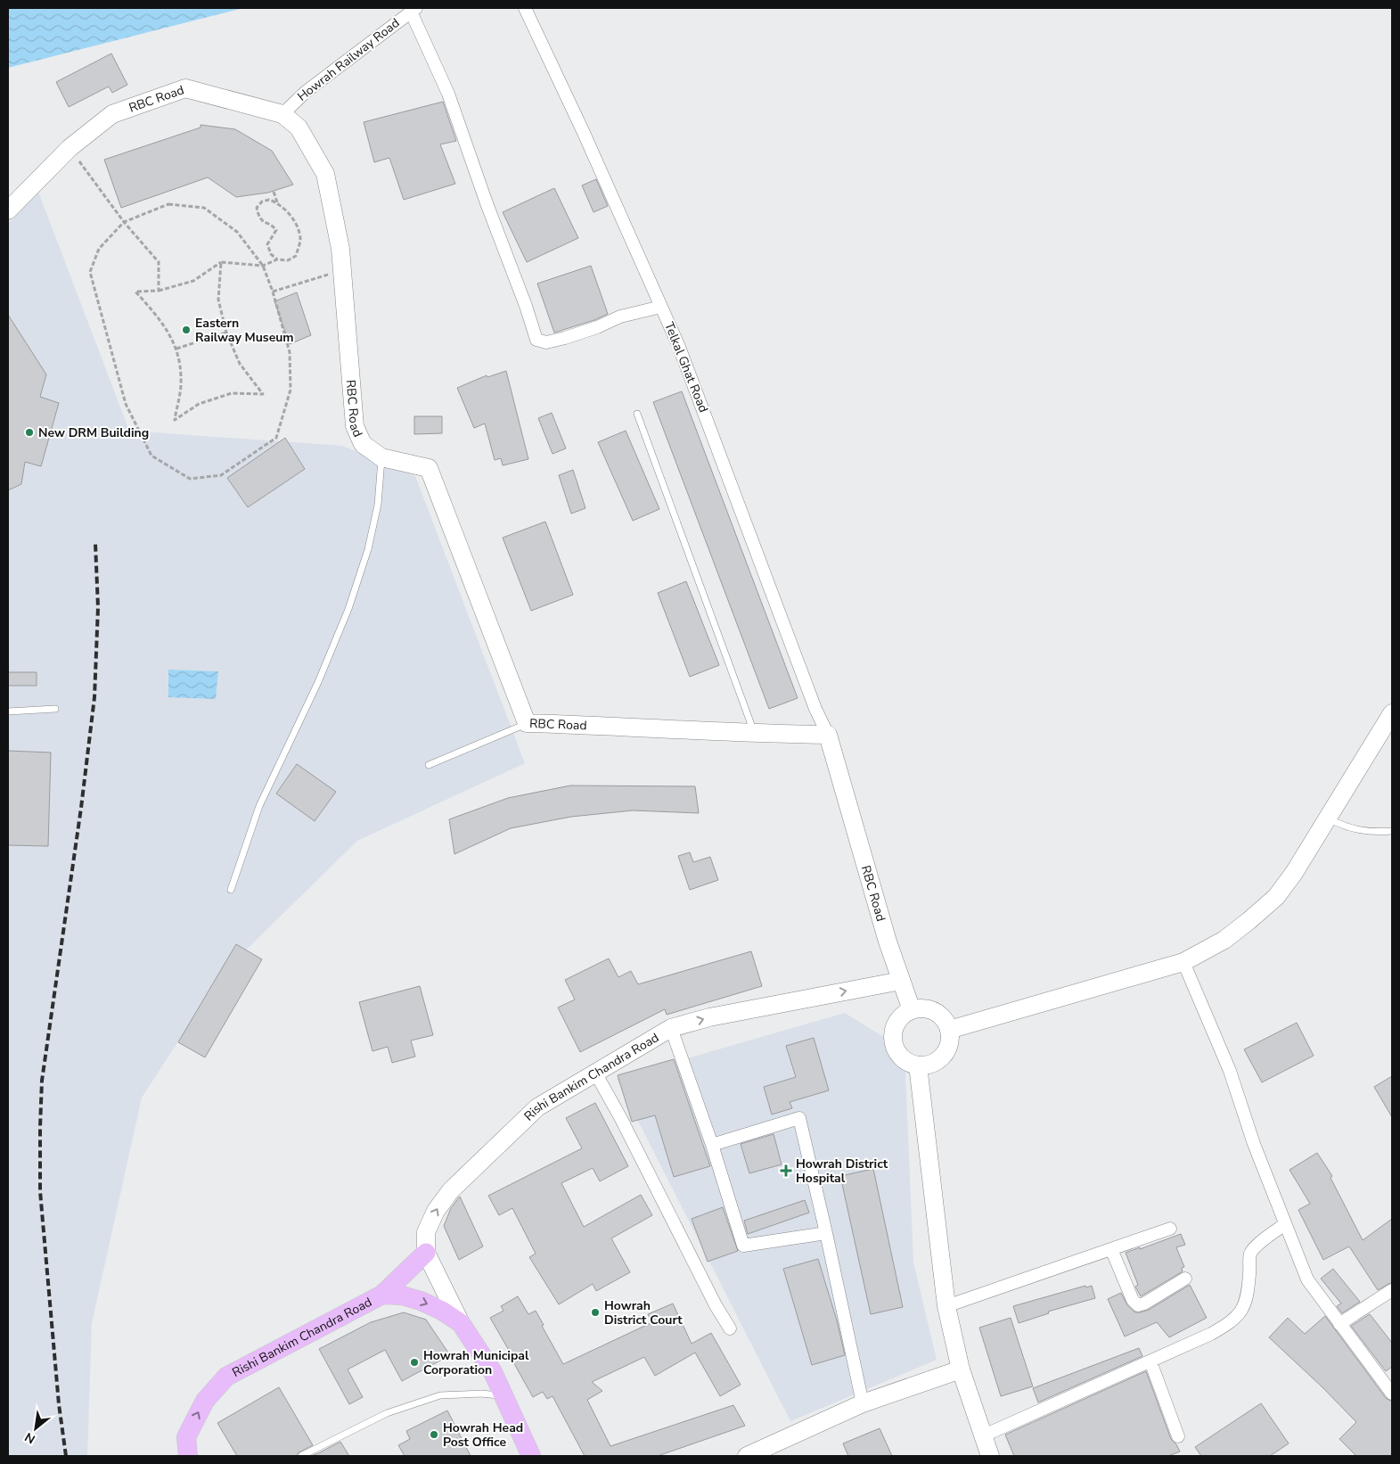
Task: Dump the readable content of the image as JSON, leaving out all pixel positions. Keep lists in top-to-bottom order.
{
  "streets": {
    "main road": ["RBC Road", "Rishi Bankim Chandra Road"],
    "street": ["Howrah Railway Road", "Telkal Ghat Road"]
  },
  "crossings": [
    ["Howrah Railway Road", "RBC Road"],
    ["RBC Road", "Telkal Ghat Road"],
    ["RBC Road", "Rishi Bankim Chandra Road"]
  ],
  "one_way": ["Rishi Bankim Chandra Road"],
  "places": {
    "other": [
      "Eastern Railway Museum",
      "New DRM Building",
      "Howrah District Court",
      "Howrah Municipal Corporation",
      "Howrah Head Post Office"
    ],
    "health": ["Howrah District Hospital"]
  },
  "north": "bottom left"
}
